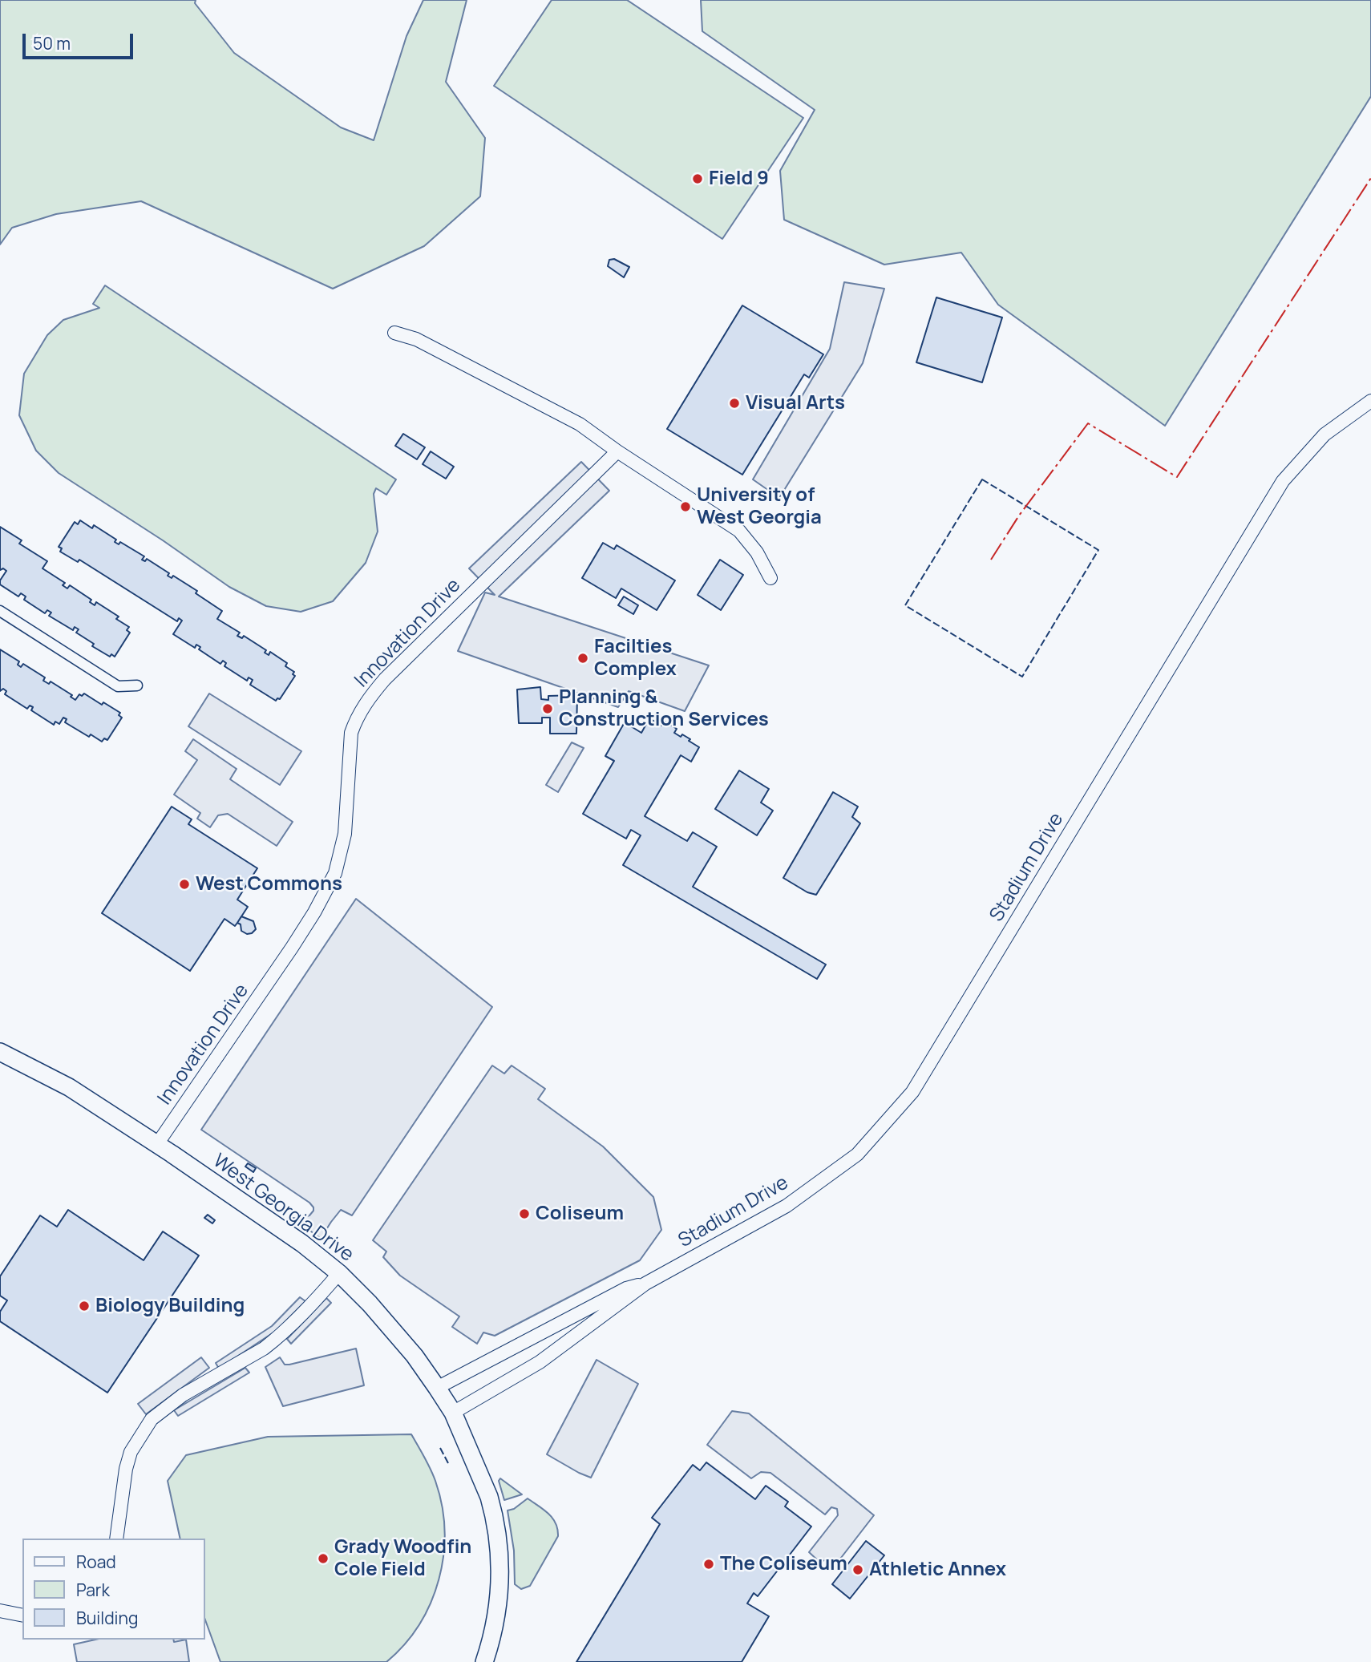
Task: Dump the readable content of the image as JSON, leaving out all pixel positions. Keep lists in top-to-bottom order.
{
  "streets": {
    "street": ["Innovation Drive", "Stadium Drive", "West Georgia Drive"]
  },
  "crossings": [
    ["Innovation Drive", "West Georgia Drive"],
    ["Stadium Drive", "West Georgia Drive"]
  ],
  "places": [
    "Field 9",
    "Visual Arts",
    "University of West Georgia",
    "Facilties Complex",
    "Planning & Construction Services",
    "West Commons",
    "Coliseum",
    "Biology Building",
    "Grady Woodfin Cole Field",
    "The Coliseum",
    "Athletic Annex"
  ],
  "legend": ["Road", "Park", "Building"],
  "scale_bar": "50 m"
}
